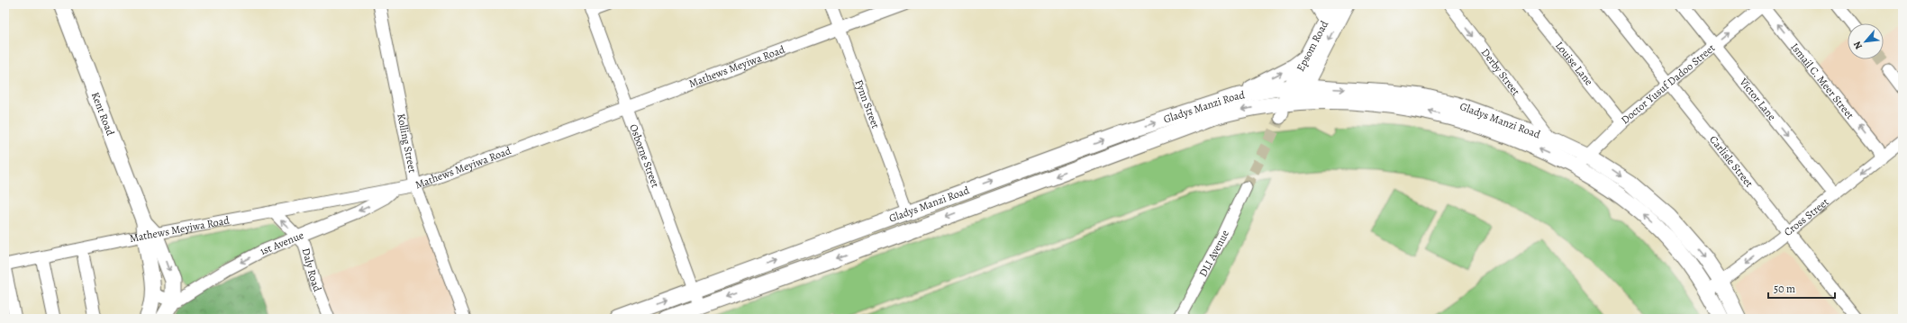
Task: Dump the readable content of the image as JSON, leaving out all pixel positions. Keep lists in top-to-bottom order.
{
  "streets": {
    "main road": ["Epsom Road", "Gladys Manzi Road", "Kent Road"],
    "street": [
      "Louise Lane",
      "Mathews Meyiwa Road",
      "Derby Street",
      "Ismail C. Meer Street",
      "Doctor Yusuf Dadoo Street",
      "Victor Lane",
      "Fynn Street",
      "Kolling Street",
      "Osborne Street",
      "Carlisle Street",
      "Cross Street",
      "1st Avenue",
      "DLI Avenue",
      "Daly Road"
    ]
  },
  "crossings": [
    ["Epsom Road", "Gladys Manzi Road"],
    ["Louise Lane", "Doctor Yusuf Dadoo Street"],
    ["Mathews Meyiwa Road", "Fynn Street"],
    ["Mathews Meyiwa Road", "Kent Road"],
    ["Mathews Meyiwa Road", "Kolling Street"],
    ["Mathews Meyiwa Road", "Osborne Street"],
    ["Mathews Meyiwa Road", "1st Avenue"],
    ["Mathews Meyiwa Road", "Daly Road"],
    ["Derby Street", "Gladys Manzi Road"],
    ["Ismail C. Meer Street", "Doctor Yusuf Dadoo Street"],
    ["Ismail C. Meer Street", "Cross Street"],
    ["Doctor Yusuf Dadoo Street", "Victor Lane"],
    ["Doctor Yusuf Dadoo Street", "Gladys Manzi Road"],
    ["Doctor Yusuf Dadoo Street", "Carlisle Street"],
    ["Victor Lane", "Cross Street"],
    ["Fynn Street", "Gladys Manzi Road"],
    ["Gladys Manzi Road", "Osborne Street"],
    ["Gladys Manzi Road", "Cross Street"],
    ["Carlisle Street", "Cross Street"],
    ["1st Avenue", "Daly Road"]
  ],
  "one_way": [
    "Derby Street",
    "Ismail C. Meer Street",
    "Victor Lane",
    "Cross Street",
    "1st Avenue"
  ],
  "scale_bar": "50 m",
  "north": "bottom left"
}
